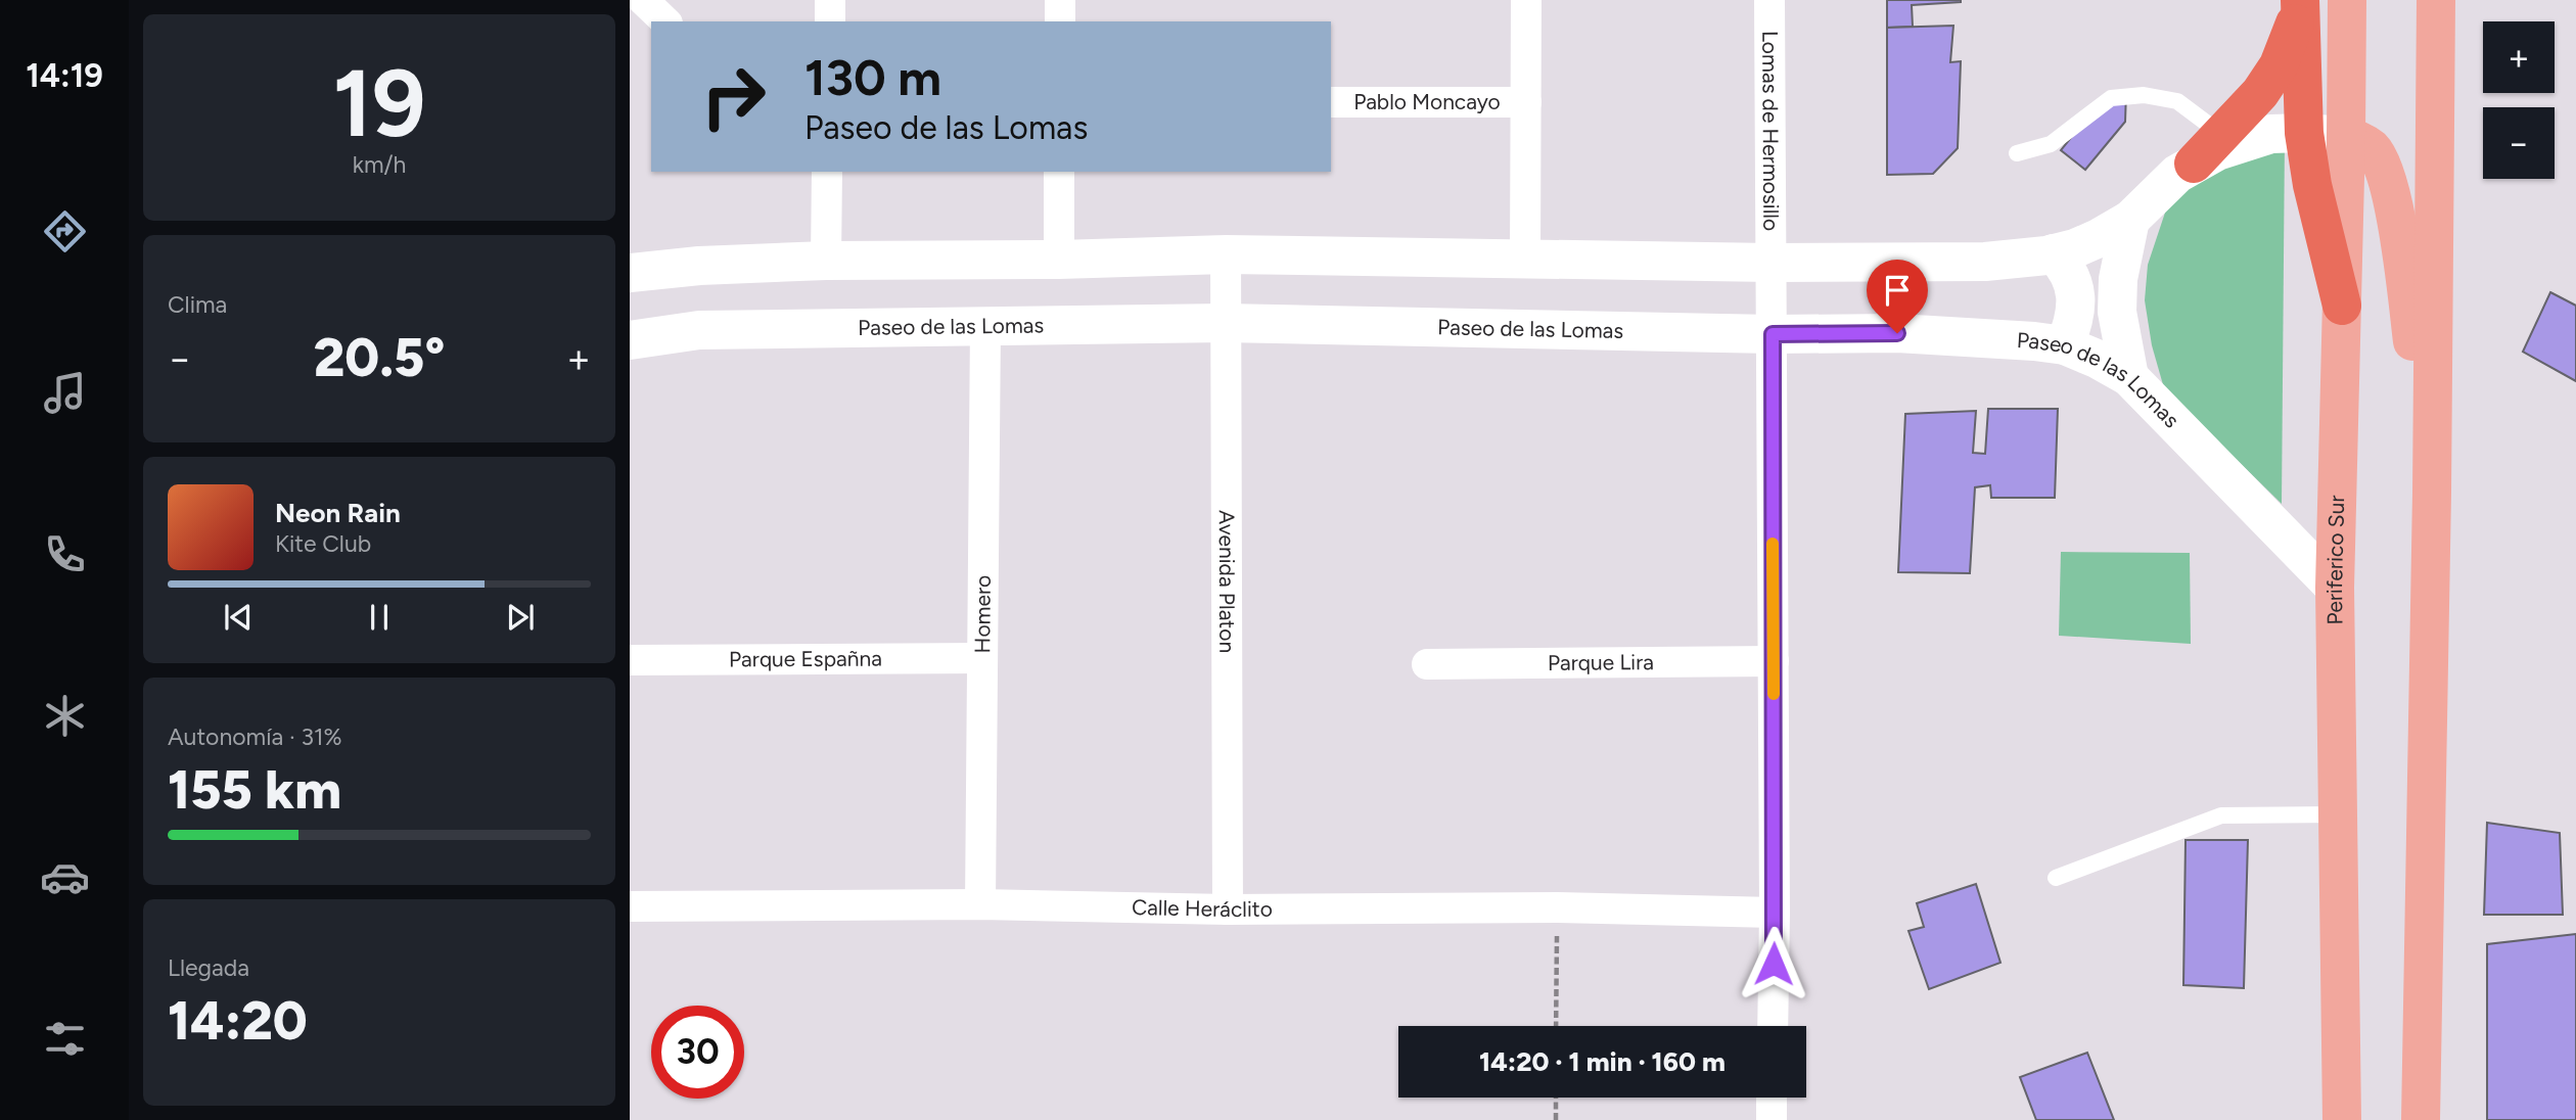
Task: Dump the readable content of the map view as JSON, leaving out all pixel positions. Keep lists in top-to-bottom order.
{
  "streets": {
    "main road": ["Periferico Sur"],
    "street": [
      "Pablo Moncayo",
      "Lomas de Hermosillo",
      "Paseo de las Lomas",
      "Avenida Platon",
      "Homero",
      "Parque Españna",
      "Parque Lira",
      "Calle Heráclito"
    ]
  },
  "crossings": [
    ["Lomas de Hermosillo", "Paseo de las Lomas"],
    ["Lomas de Hermosillo", "Parque Lira"],
    ["Lomas de Hermosillo", "Calle Heráclito"],
    ["Paseo de las Lomas", "Periferico Sur"],
    ["Paseo de las Lomas", "Avenida Platon"],
    ["Paseo de las Lomas", "Homero"],
    ["Avenida Platon", "Calle Heráclito"],
    ["Homero", "Parque Españna"],
    ["Homero", "Calle Heráclito"]
  ],
  "page": {
    "tabs": "14:19",
    "tile": [
      ["19", "km/h"],
      "Clima",
      ["Autonomía · 31%", "155 km"],
      ["Llegada", "14:20"]
    ],
    "map_buttons": ["+", "−"],
    "turn": ["130 m", "Paseo de las Lomas"],
    "heat": ["−", "20.5°", "+"],
    "song": ["Neon Rain", "Kite Club"],
    "limit": "30",
    "trip": "14:20 · 1 min · 160 m"
  }
}
